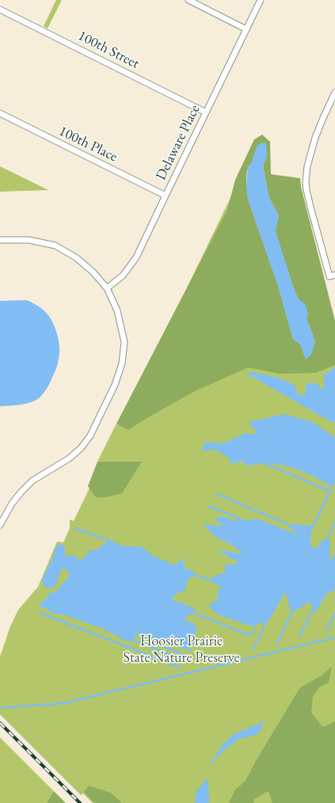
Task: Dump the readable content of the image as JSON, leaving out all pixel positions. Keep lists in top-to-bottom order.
{
  "streets": {
    "street": ["100th Street", "Delaware Place", "100th Place"]
  },
  "crossings": [
    ["100th Street", "Delaware Place"],
    ["Delaware Place", "100th Place"]
  ],
  "parks": ["Hoosier Prairie State Nature Preserve"]
}
